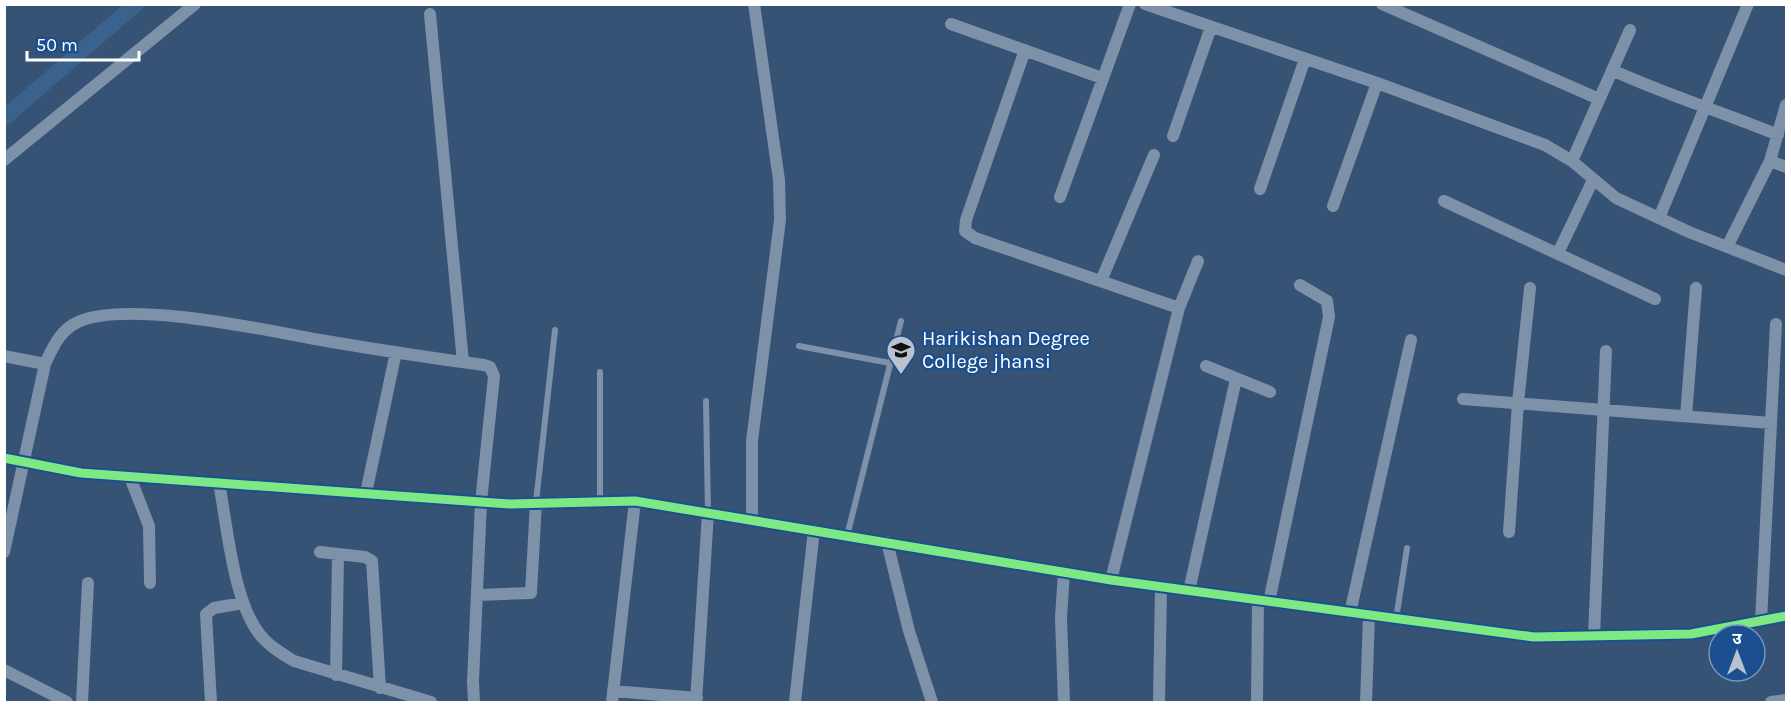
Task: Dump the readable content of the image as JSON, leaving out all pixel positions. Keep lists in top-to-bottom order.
{
  "places": {
    "school or university": ["Harikishan Degree College jhansi"]
  },
  "scale_bar": "50 m",
  "north": "top"
}
